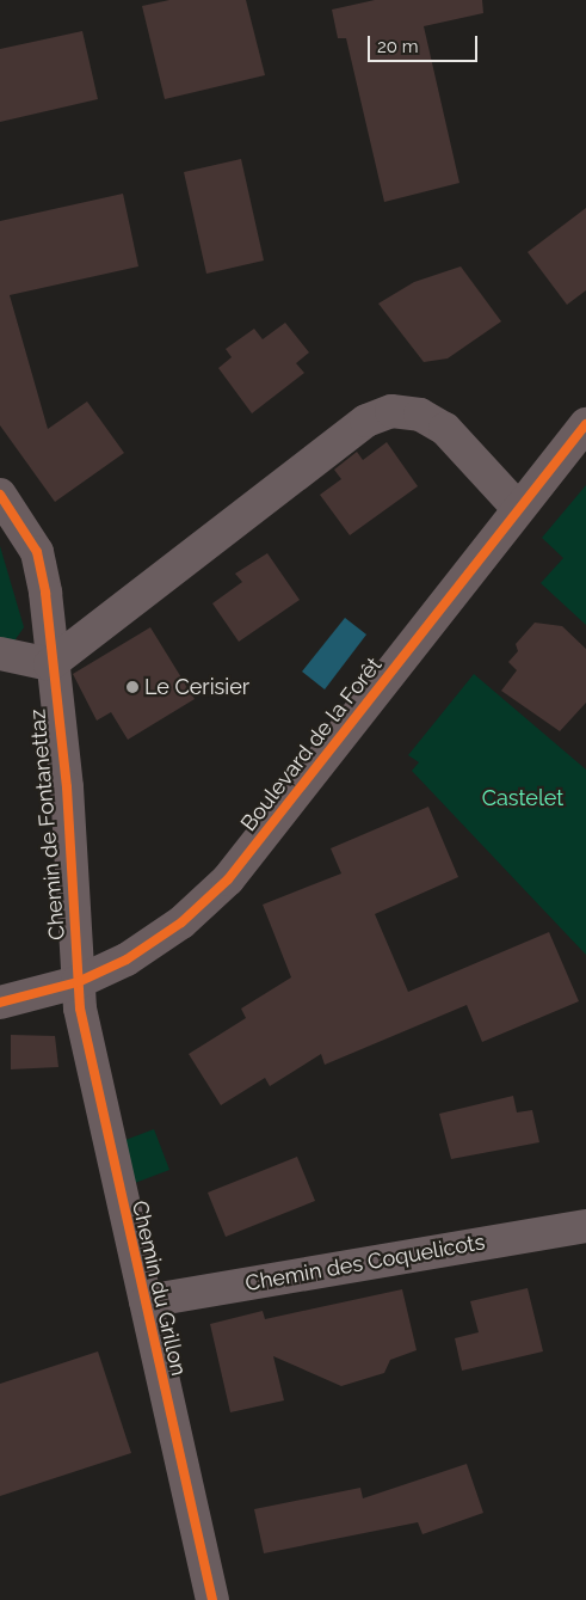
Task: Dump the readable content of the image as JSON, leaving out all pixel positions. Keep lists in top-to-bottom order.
{
  "streets": {
    "street": [
      "Boulevard de la Forêt",
      "Chemin de Fontanettaz",
      "Chemin des Coquelicots",
      "Chemin du Grillon"
    ]
  },
  "crossings": [
    ["Boulevard de la Forêt", "Chemin de Fontanettaz"],
    ["Boulevard de la Forêt", "Chemin du Grillon"],
    ["Chemin de Fontanettaz", "Chemin du Grillon"],
    ["Chemin des Coquelicots", "Chemin du Grillon"]
  ],
  "parks": ["Castelet"],
  "places": ["Le Cerisier"],
  "scale_bar": "20 m"
}
